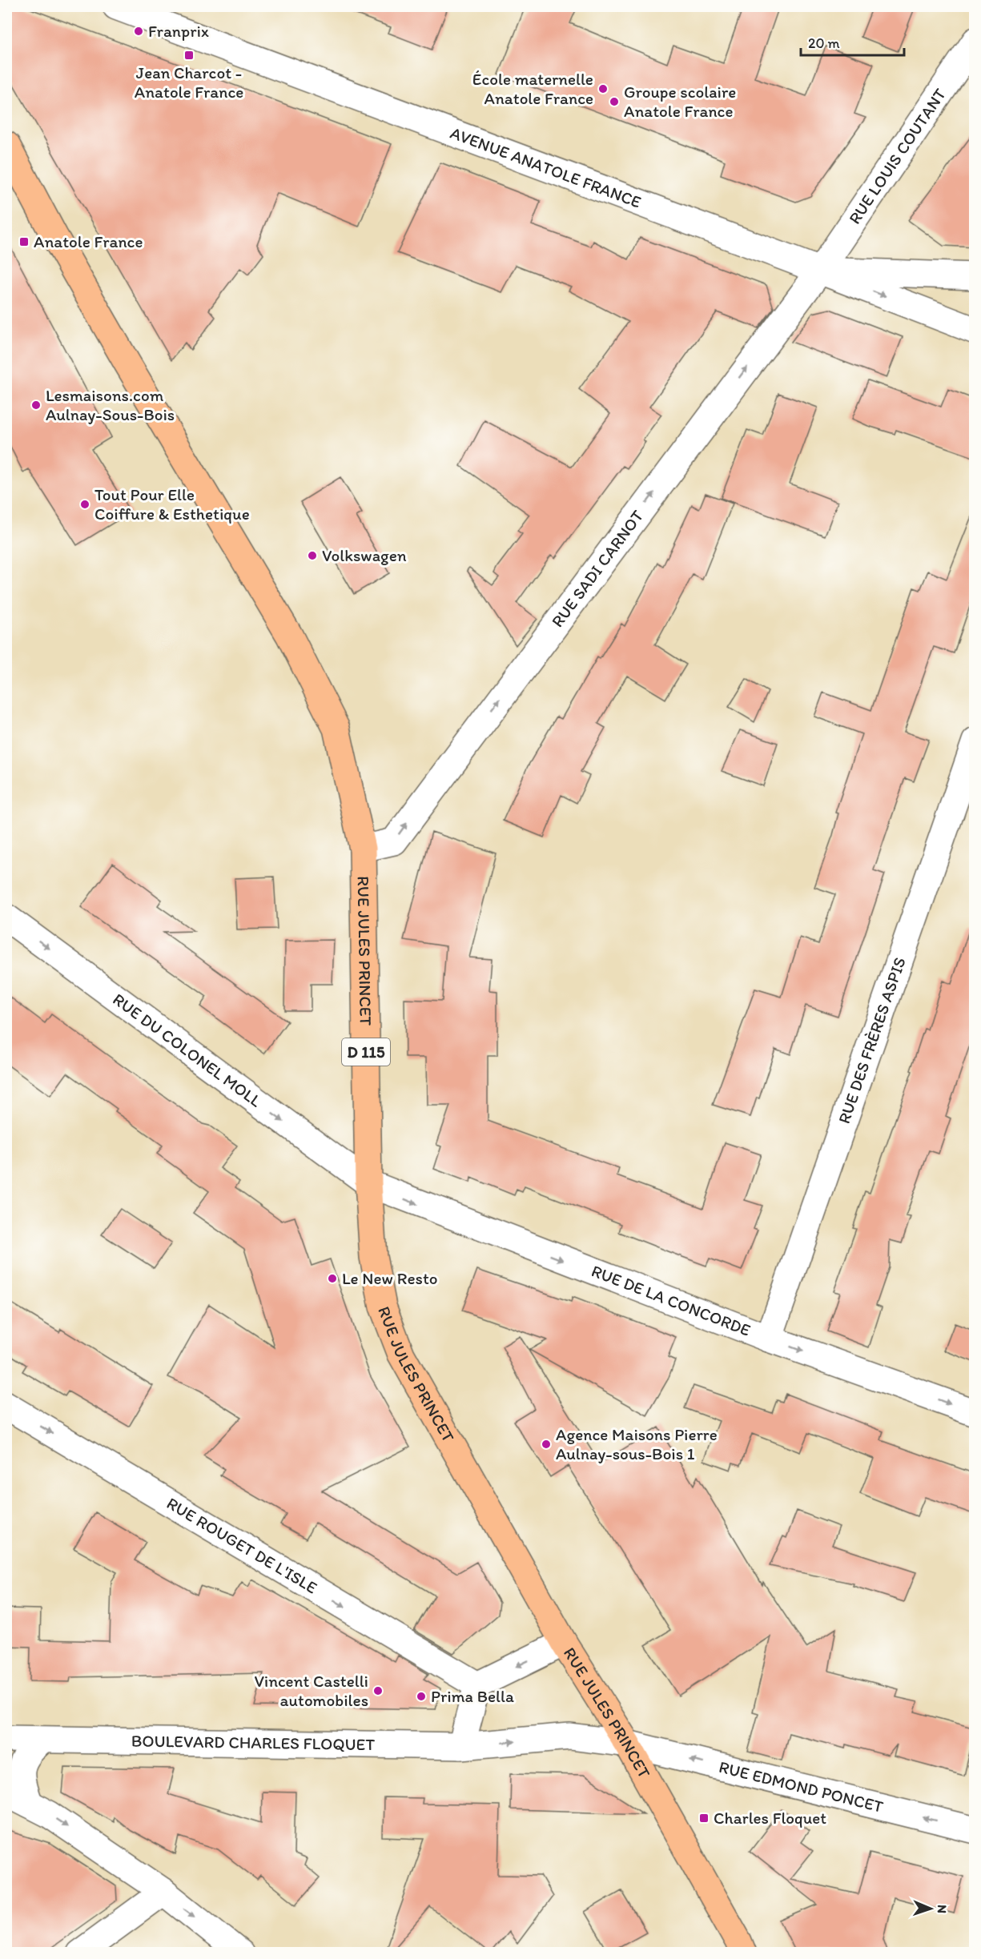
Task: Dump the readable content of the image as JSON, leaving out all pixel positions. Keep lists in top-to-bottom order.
{
  "streets": {
    "main road": ["RUE JULES PRINCET", "D 115"],
    "street": [
      "RUE LOUIS COUTANT",
      "AVENUE ANATOLE FRANCE",
      "RUE SADI CARNOT",
      "RUE DES FRÈRES ASPIS",
      "RUE DU COLONEL MOLL",
      "RUE DE LA CONCORDE",
      "RUE ROUGET DE L'ISLE",
      "BOULEVARD CHARLES FLOQUET",
      "RUE EDMOND PONCET"
    ]
  },
  "crossings": [
    ["RUE LOUIS COUTANT", "AVENUE ANATOLE FRANCE"],
    ["RUE LOUIS COUTANT", "RUE SADI CARNOT"],
    ["AVENUE ANATOLE FRANCE", "RUE SADI CARNOT"],
    ["RUE SADI CARNOT", "RUE JULES PRINCET"],
    ["RUE JULES PRINCET", "RUE DU COLONEL MOLL"],
    ["RUE JULES PRINCET", "RUE DE LA CONCORDE"],
    ["RUE JULES PRINCET", "BOULEVARD CHARLES FLOQUET"],
    ["RUE JULES PRINCET", "RUE EDMOND PONCET"],
    ["RUE DES FRÈRES ASPIS", "RUE DE LA CONCORDE"],
    ["RUE DU COLONEL MOLL", "RUE DE LA CONCORDE"],
    ["BOULEVARD CHARLES FLOQUET", "RUE EDMOND PONCET"]
  ],
  "one_way": [
    "RUE SADI CARNOT",
    "RUE DU COLONEL MOLL",
    "RUE DE LA CONCORDE",
    "RUE ROUGET DE L'ISLE",
    "RUE EDMOND PONCET"
  ],
  "places": {
    "other": [
      "Franprix",
      "École maternelle Anatole France",
      "Groupe scolaire Anatole France",
      "Lesmaisons.com Aulnay-Sous-Bois",
      "Tout Pour Elle Coiffure & Esthetique",
      "Volkswagen",
      "Le New Resto",
      "Agence Maisons Pierre Aulnay-sous-Bois 1",
      "Vincent Castelli automobiles",
      "Prima Bella"
    ],
    "transit": ["Jean Charcot - Anatole France", "Anatole France", "Charles Floquet"]
  },
  "scale_bar": "20 m",
  "north": "right"
}
